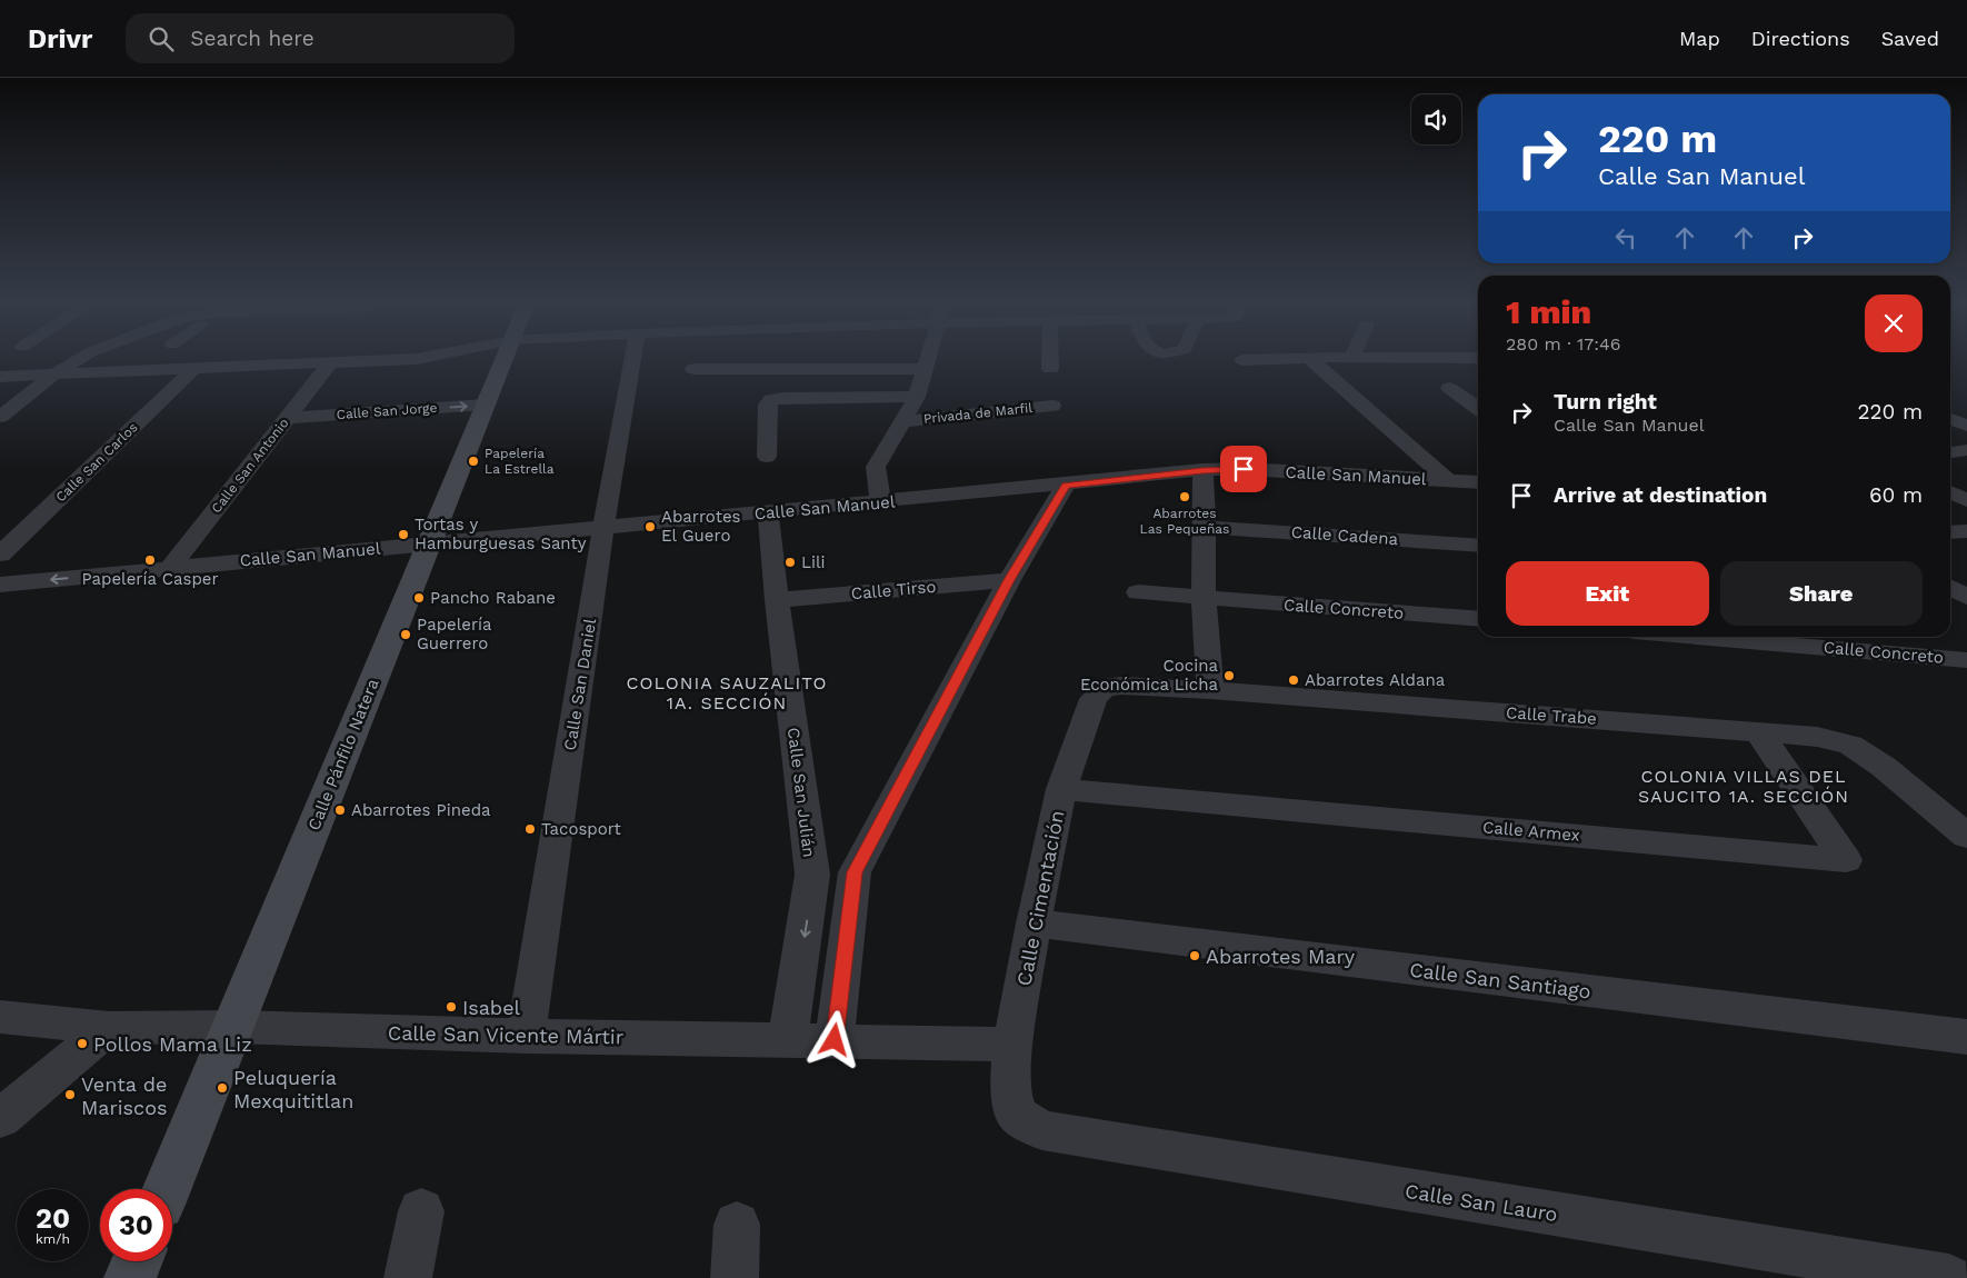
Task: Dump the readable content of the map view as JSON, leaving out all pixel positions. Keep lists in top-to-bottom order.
{
  "streets": {
    "main road": ["Calle Pánfilo Natera"],
    "street": [
      "Calle San Jorge",
      "Privada de Marfil",
      "Calle San Carlos",
      "Calle San Antonio",
      "Calle San Manuel",
      "Calle Cadena",
      "Calle Tirso",
      "Calle Concreto",
      "Calle San Daniel",
      "Calle Trabe",
      "Calle San Julián",
      "Calle Armex",
      "Calle Cimentación",
      "Calle San Santiago",
      "Calle San Vicente Mártir",
      "Calle San Lauro"
    ]
  },
  "crossings": [
    ["Calle San Jorge", "Calle San Antonio"],
    ["Calle San Jorge", "Calle Pánfilo Natera"],
    ["Calle San Antonio", "Calle San Manuel"],
    ["Calle San Manuel", "Calle San Daniel"],
    ["Calle San Manuel", "Calle Pánfilo Natera"],
    ["Calle San Manuel", "Calle San Julián"],
    ["Calle Tirso", "Calle San Julián"],
    ["Calle San Daniel", "Calle San Vicente Mártir"],
    ["Calle Trabe", "Calle Armex"],
    ["Calle Trabe", "Calle Cimentación"],
    ["Calle Pánfilo Natera", "Calle San Vicente Mártir"],
    ["Calle San Julián", "Calle San Vicente Mártir"],
    ["Calle Armex", "Calle Cimentación"],
    ["Calle Cimentación", "Calle San Santiago"],
    ["Calle Cimentación", "Calle San Vicente Mártir"],
    ["Calle Cimentación", "Calle San Lauro"]
  ],
  "districts": ["COLONIA SAUZALITO 1A. SECCIÓN", "COLONIA VILLAS DEL SAUCITO 1A. SECCIÓN"],
  "places": [
    "Papelería La Estrella",
    "Abarrotes Las Pequeñas",
    "Abarrotes El Guero",
    "Tortas y Hamburguesas Santy",
    "Papelería Casper",
    "Lili",
    "Pancho Rabane",
    "Papelería Guerrero",
    "Cocina Económica Licha",
    "Abarrotes Aldana",
    "Abarrotes Pineda",
    "Tacosport",
    "Abarrotes Mary",
    "Isabel",
    "Pollos Mama Liz",
    "Peluquería Mexquititlan",
    "Venta de Mariscos"
  ],
  "page": {
    "header": "Drivr",
    "search": "Search here",
    "nav": ["Map", "Directions", "Saved"],
    "turn": ["220 m", "Calle San Manuel"],
    "heading": ["1 min", "280 m · 17:46"],
    "list": [
      {
        "name": "Turn right",
        "note": "Calle San Manuel",
        "value": "220 m"
      },
      {
        "name": "Arrive at destination",
        "value": "60 m"
      }
    ],
    "buttons": ["Exit", "Share"],
    "speed": "20 km/h",
    "limit": "30"
  }
}
